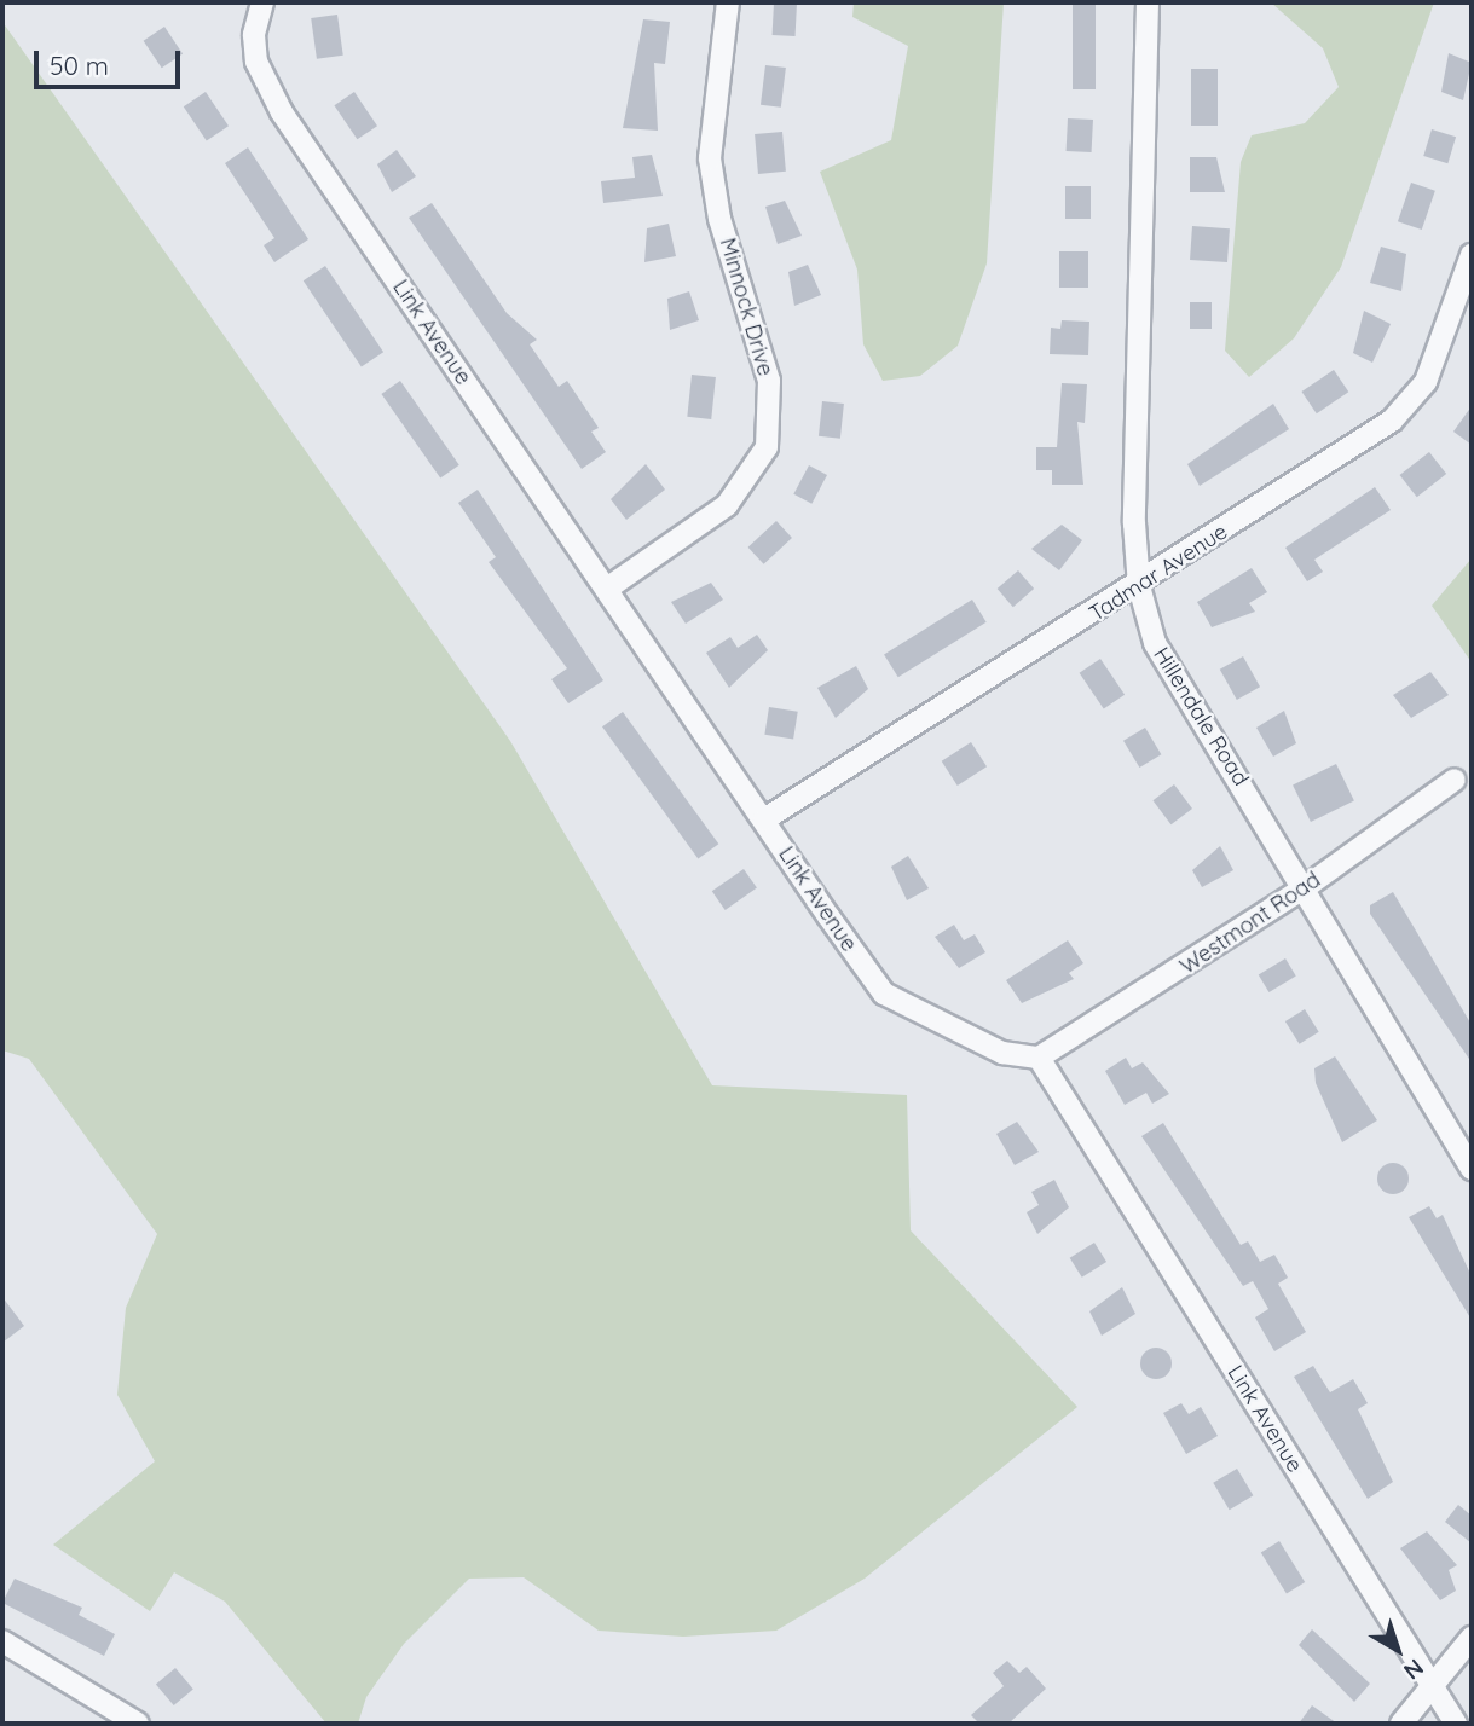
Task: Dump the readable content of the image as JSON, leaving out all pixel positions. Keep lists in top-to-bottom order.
{
  "streets": {
    "street": [
      "Minnock Drive",
      "Link Avenue",
      "Tadmar Avenue",
      "Hillendale Road",
      "Westmont Road"
    ]
  },
  "crossings": [
    ["Minnock Drive", "Link Avenue"],
    ["Link Avenue", "Tadmar Avenue"],
    ["Link Avenue", "Westmont Road"],
    ["Tadmar Avenue", "Hillendale Road"],
    ["Hillendale Road", "Westmont Road"]
  ],
  "scale_bar": "50 m",
  "north": "bottom right"
}
